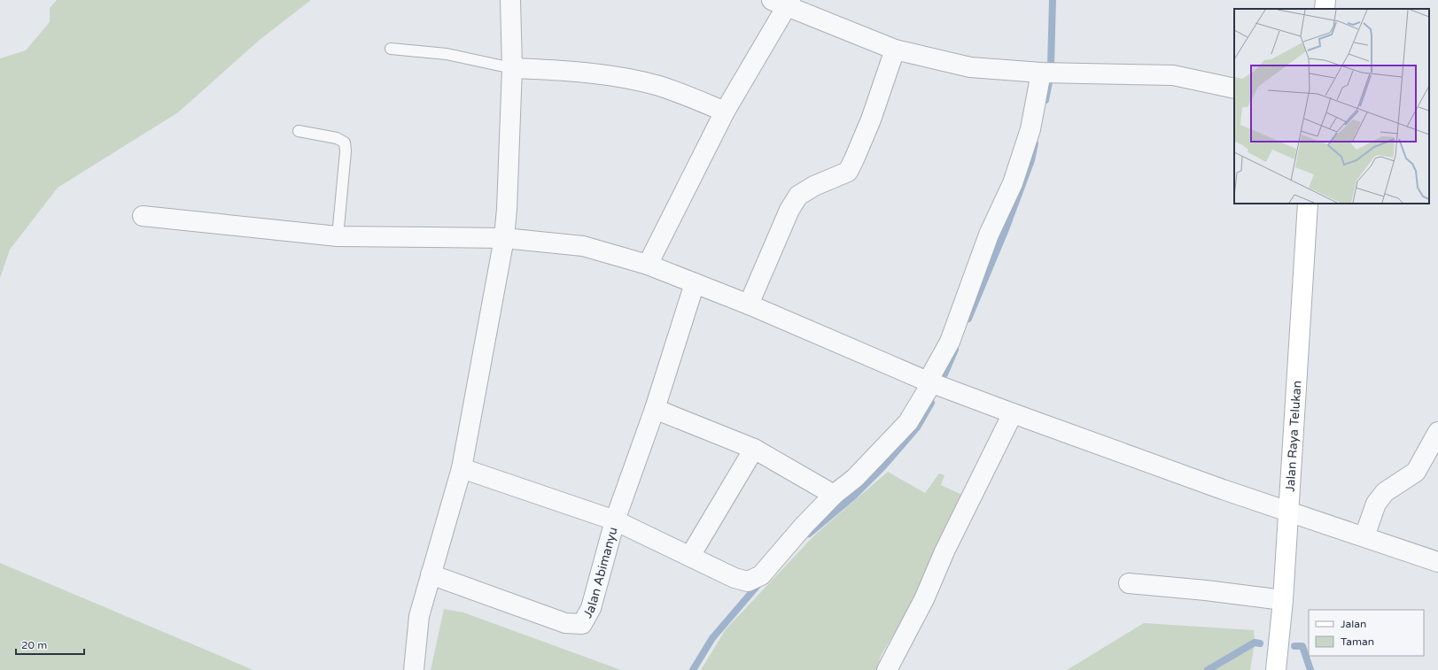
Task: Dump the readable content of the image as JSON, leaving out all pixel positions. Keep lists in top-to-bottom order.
{
  "streets": {
    "main road": ["Jalan Raya Telukan"],
    "street": ["Jalan Abimanyu"]
  },
  "legend": ["Jalan", "Taman"],
  "scale_bar": "20 m"
}
